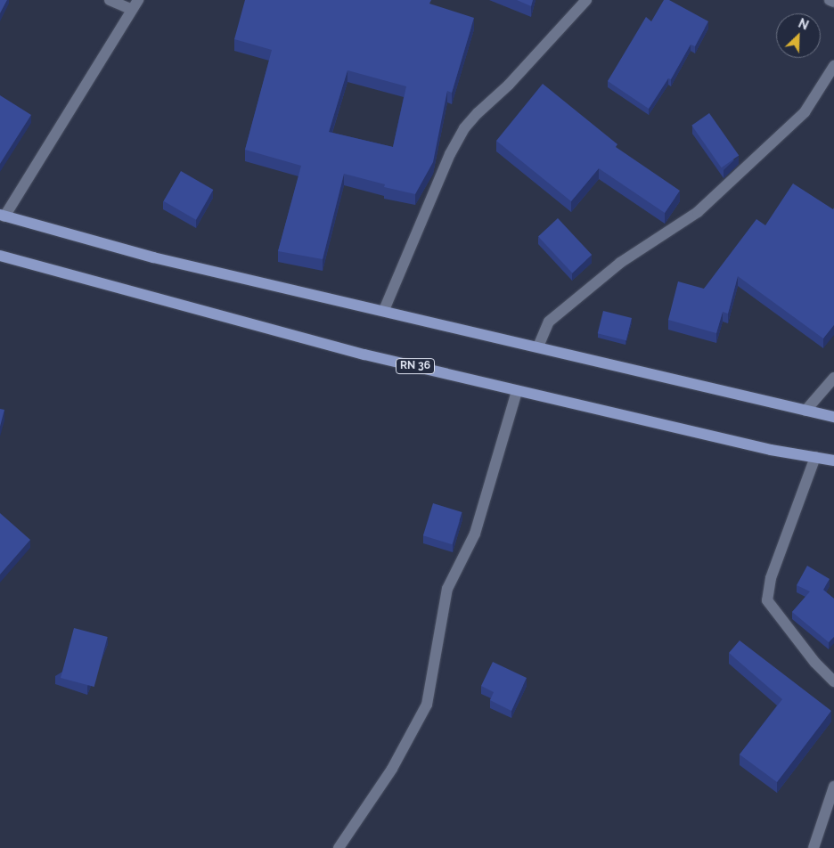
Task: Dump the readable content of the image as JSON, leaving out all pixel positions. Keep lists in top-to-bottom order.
{
  "streets": {
    "main road": ["RN 36"]
  },
  "north": "top right"
}
